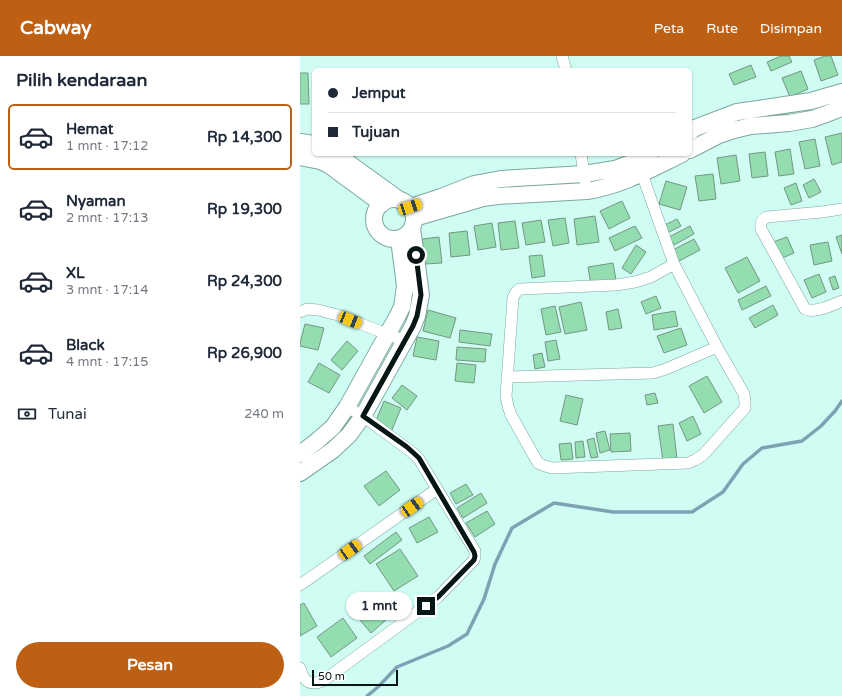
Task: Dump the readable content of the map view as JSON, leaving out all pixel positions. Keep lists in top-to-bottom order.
{
  "scale_bar": "50 m",
  "page": {
    "header": "Cabway",
    "nav": ["Peta", "Rute", "Disimpan"],
    "heading": "Pilih kendaraan",
    "banner": ["Jemput", "Tujuan"],
    "list": [
      {
        "name": "Hemat",
        "note": "1 mnt · 17:12",
        "value": "Rp 14,300"
      },
      {
        "name": "Nyaman",
        "note": "2 mnt · 17:13",
        "value": "Rp 19,300"
      },
      {
        "name": "XL",
        "note": "3 mnt · 17:14",
        "value": "Rp 24,300"
      },
      {
        "name": "Black",
        "note": "4 mnt · 17:15",
        "value": "Rp 26,900"
      }
    ],
    "pay": ["Tunai", "240 m"],
    "bubble": "1 mnt",
    "buttons": "Pesan",
    "scale": "50 m"
  }
}
